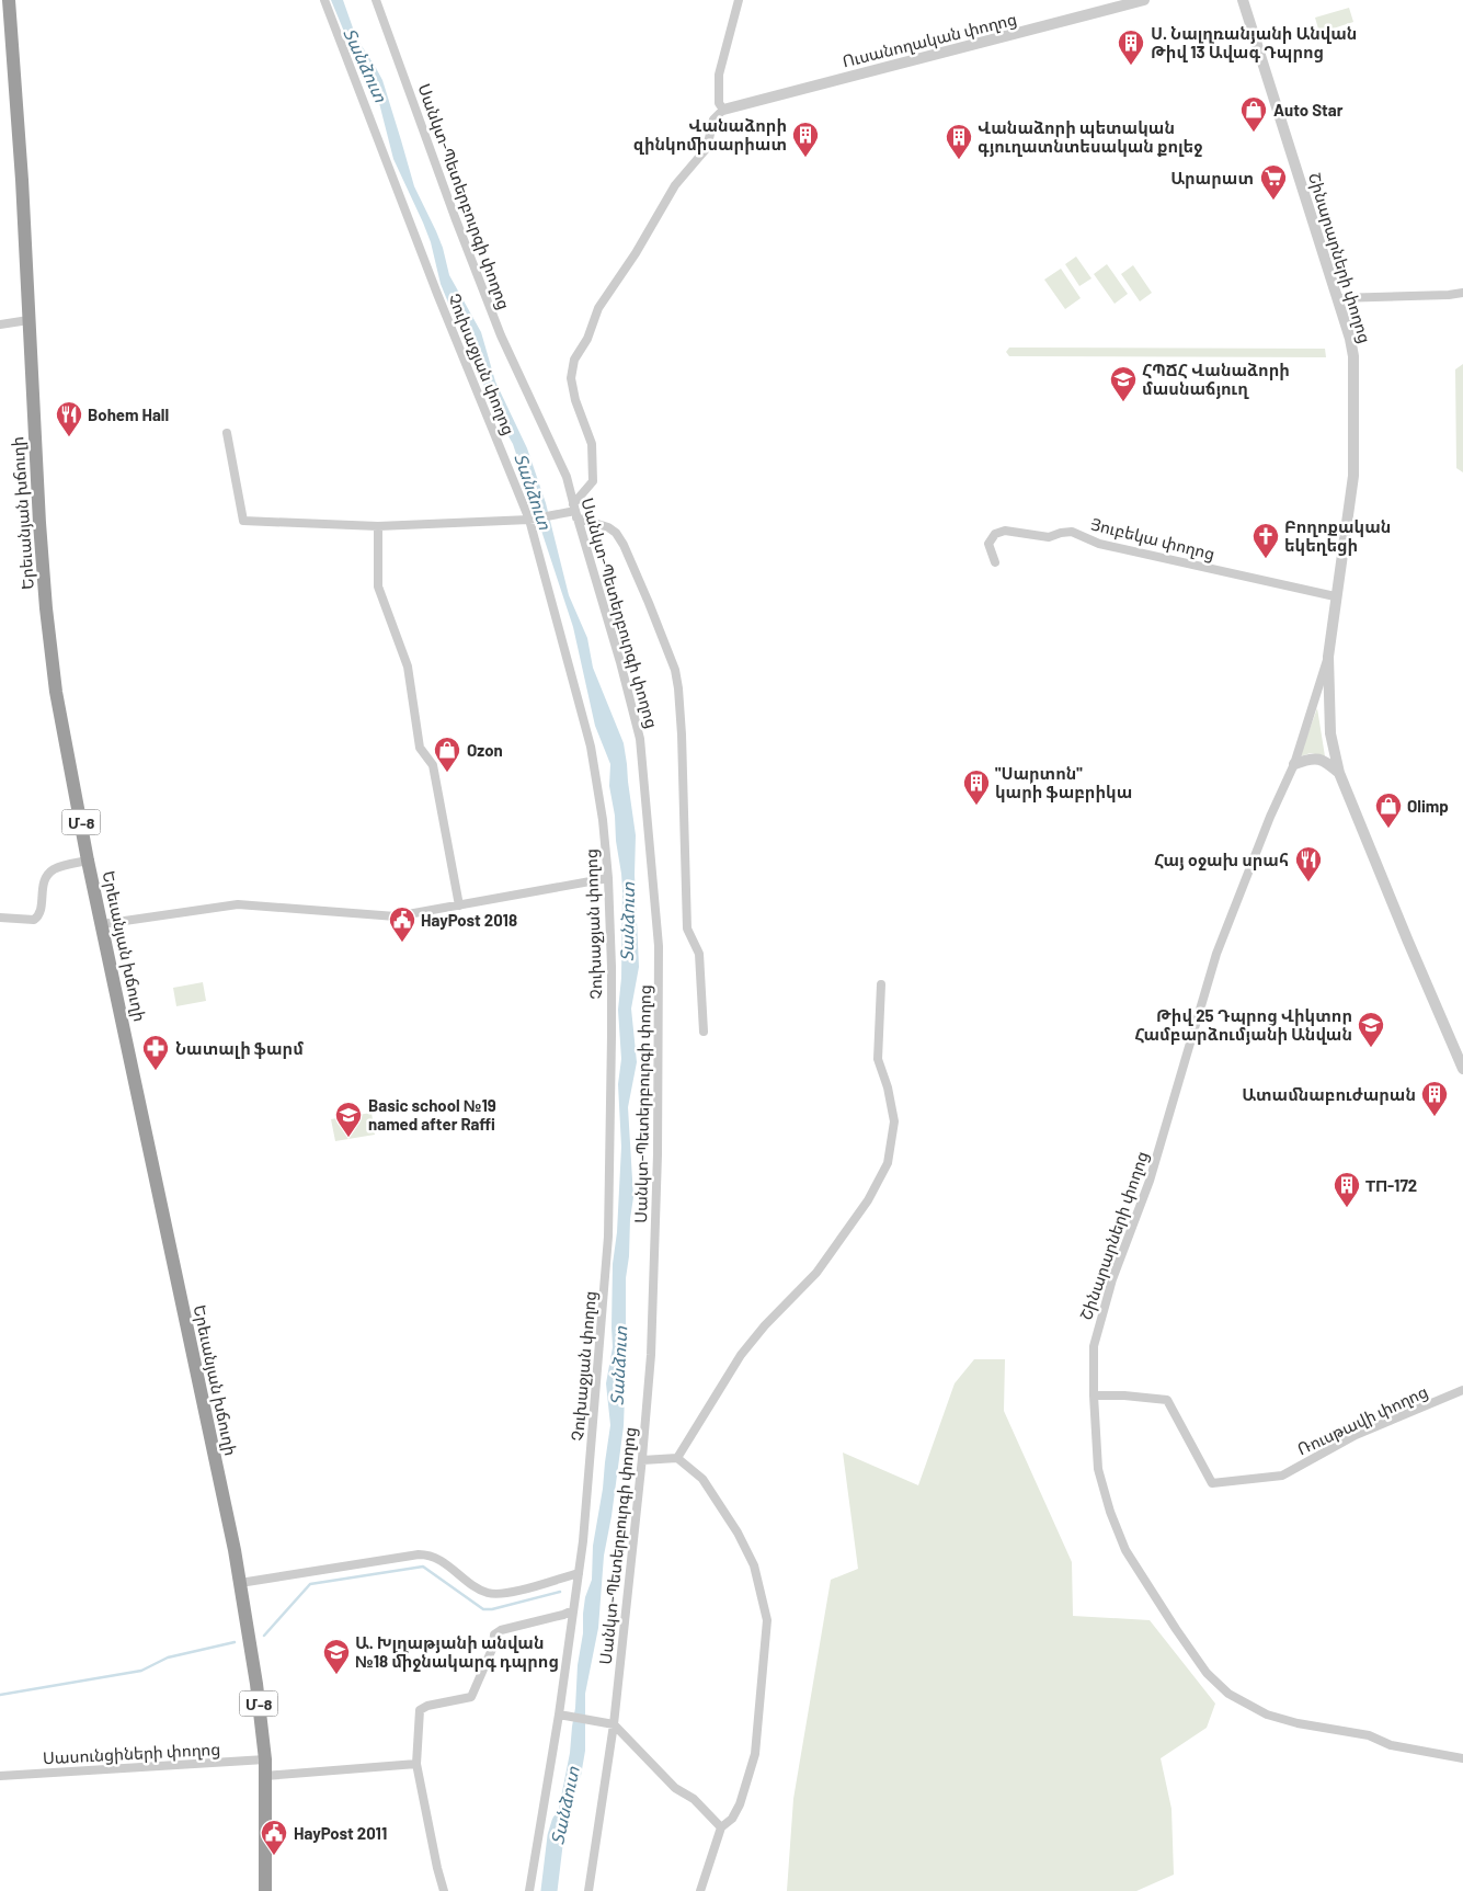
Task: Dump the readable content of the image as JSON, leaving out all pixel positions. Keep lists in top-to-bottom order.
{
  "streets": {
    "highway": ["Երեւանյան խճուղի", "Մ-8"],
    "street": [
      "Ուսանողական փողոց",
      "Սանկտ-Պետերբուրգի փողոց",
      "Շինարարների փողոց",
      "Չուխաջյան փողոց",
      "Յուբեկա փողոց",
      "Ռուսթավի փողոց",
      "Սասունցիների փողոց"
    ]
  },
  "crossings": [
    ["Շինարարների փողոց", "Յուբեկա փողոց"],
    ["Շինարարների փողոց", "Ռուսթավի փողոց"],
    ["Երեւանյան խճուղի", "Սասունցիների փողոց"]
  ],
  "water": ["Տանձուտ"],
  "places": {
    "building": [
      "Ս. Նալղռանյանի Անվան Թիվ 13 Ավագ Դպրոց",
      "Վանաձորի զինկոմիսարիատ",
      "Վանաձորի պետական գյուղատնտեսական քոլեջ",
      "\"Սարտոն\" կարի ֆաբրիկա",
      "Ատամնաբուժարան",
      "ТП-172"
    ],
    "shop": ["Auto Star", "Ozon", "Olimp"],
    "supermarket": ["Արարատ"],
    "school or university": [
      "ՀՊՃՀ Վանաձորի մասնաճյուղ",
      "Թիվ 25 Դպրոց Վիկտոր Համբարձումյանի Անվան",
      "Basic school №19 named after Raffi",
      "Ա. Խլղաթյանի անվան №18 միջնակարգ դպրոց"
    ],
    "restaurant": ["Bohem Hall", "Հայ օջախ սրահ"],
    "church": ["Բողոքական եկեղեցի"],
    "public building": ["HayPost 2018", "HayPost 2011"],
    "pharmacy": ["Նատալի ֆարմ"]
  }
}
